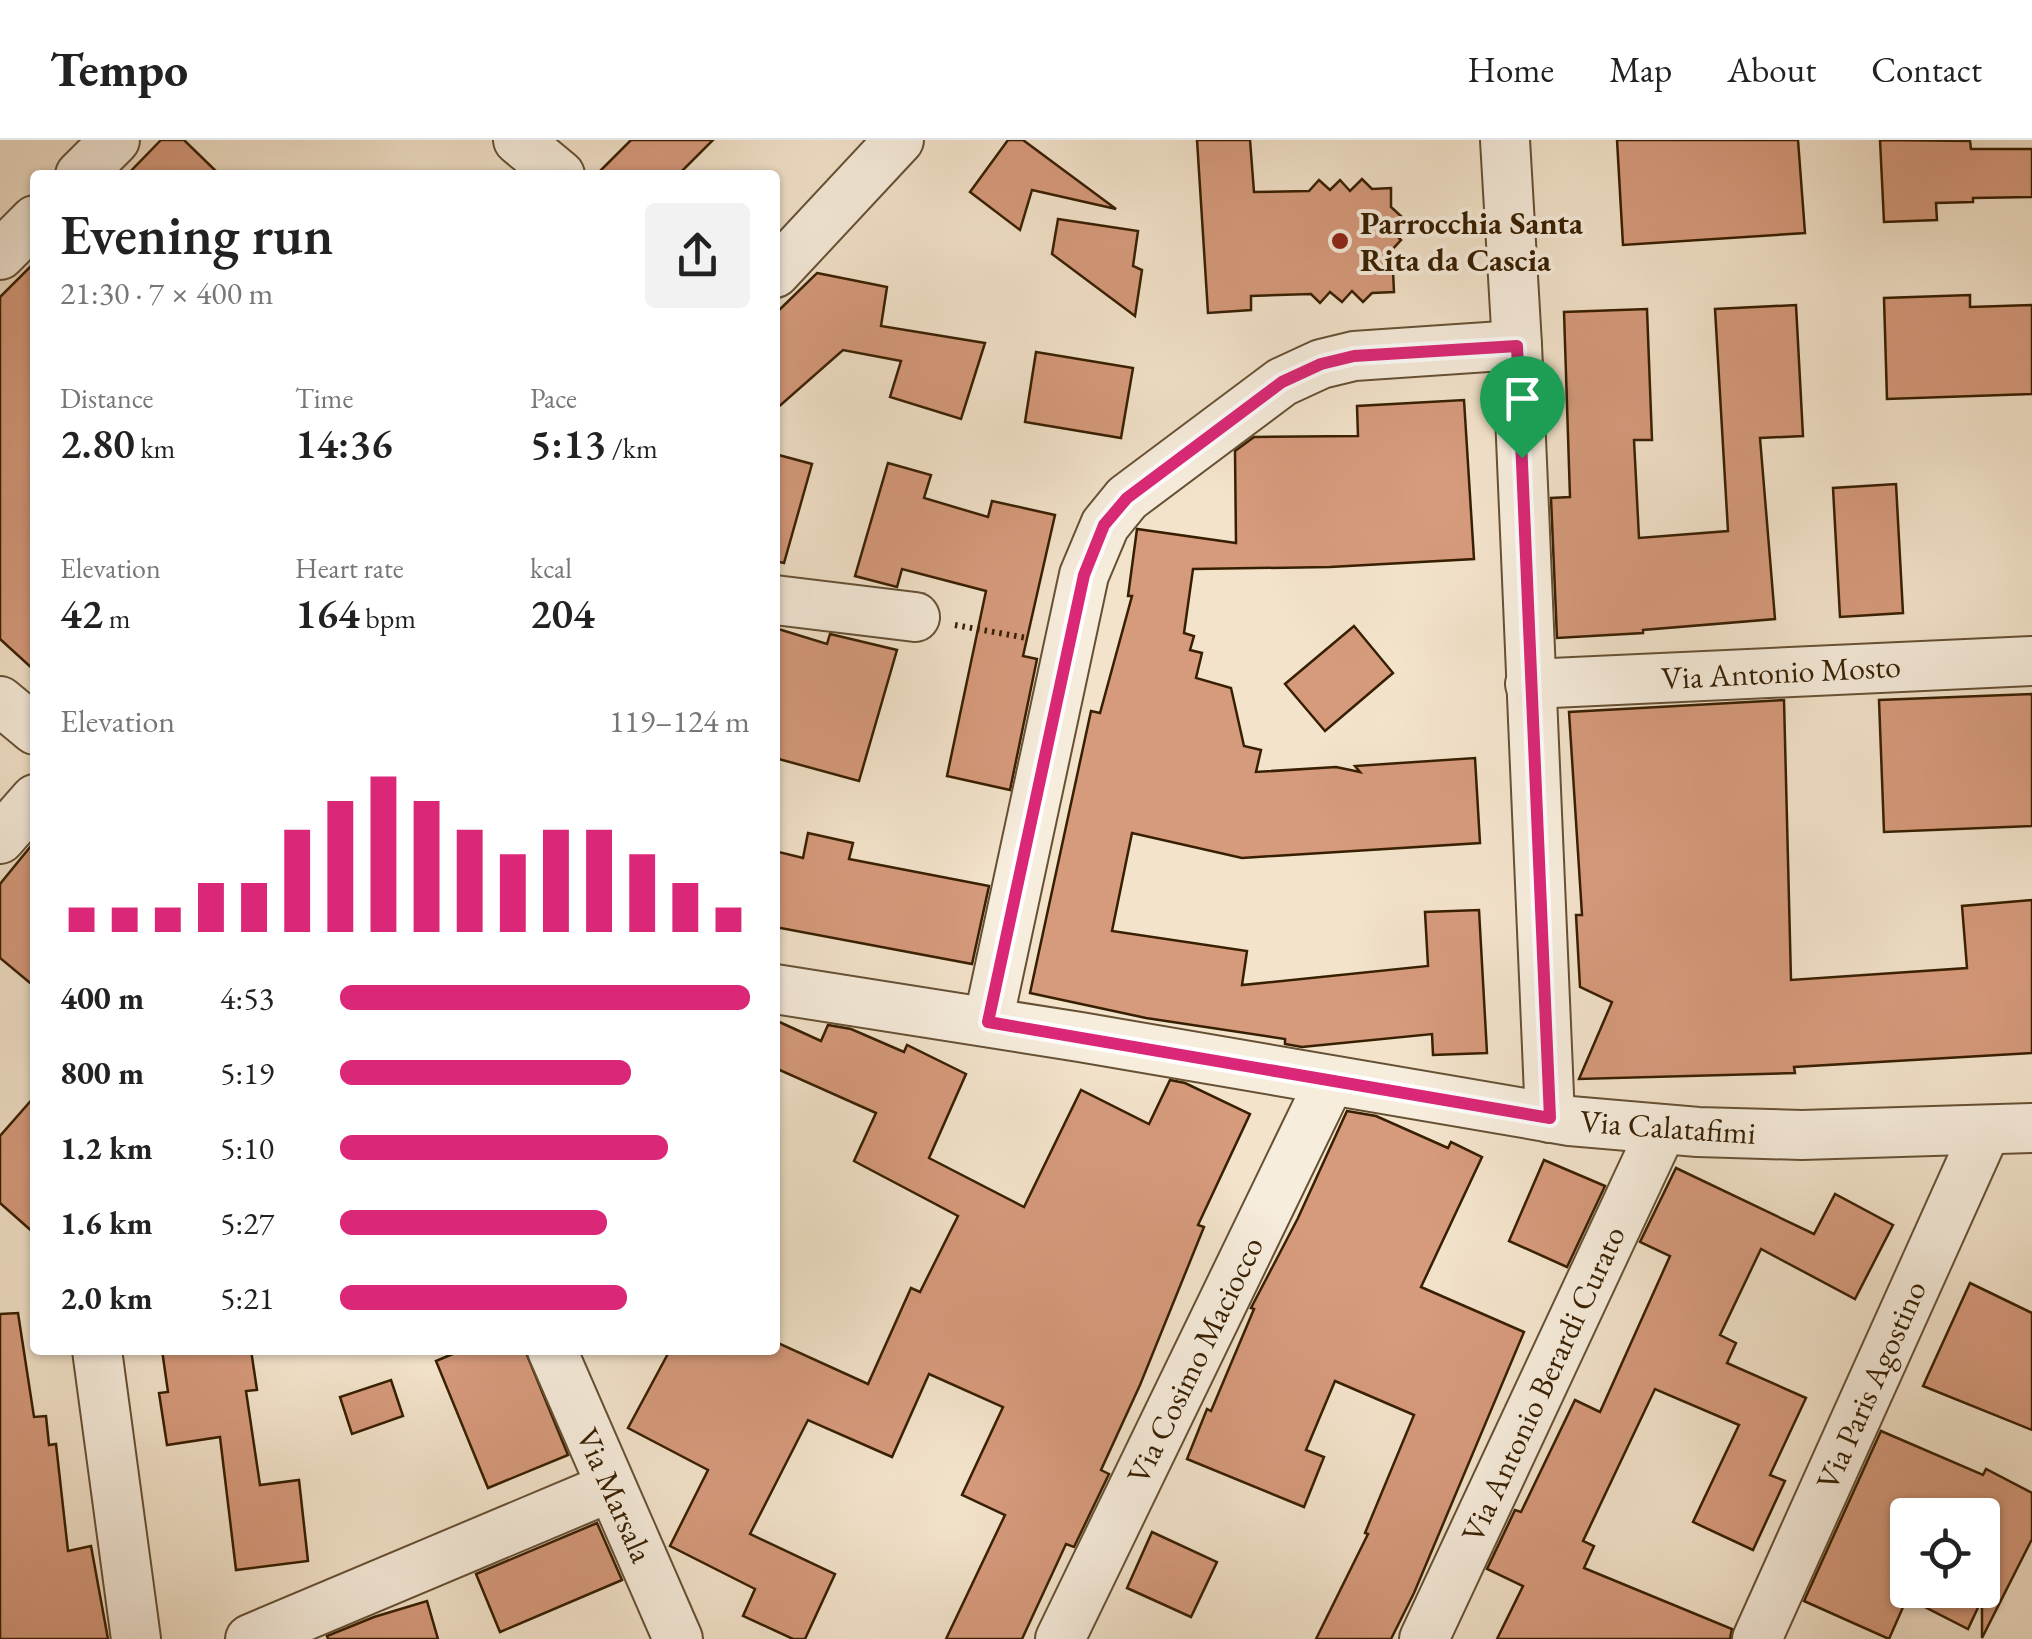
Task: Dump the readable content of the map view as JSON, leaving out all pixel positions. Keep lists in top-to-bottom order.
{
  "streets": {
    "street": [
      "Via Antonio Mosto",
      "Via Calatafimi",
      "Via Cosimo Maciocco",
      "Via Antonio Berardi Curato",
      "Via Paris Agostino",
      "Via Marsala"
    ]
  },
  "crossings": [
    ["Via Calatafimi", "Via Cosimo Maciocco"],
    ["Via Calatafimi", "Via Antonio Berardi Curato"],
    ["Via Calatafimi", "Via Paris Agostino"]
  ],
  "places": ["Parrocchia Santa Rita da Cascia"],
  "page": {
    "header": "Tempo",
    "nav": [
      "Home",
      "Map",
      "About",
      "Contact"
    ],
    "heading": ["Evening run", "21:30 · 7 × 400 m"],
    "stats": [
      ["Distance", "2.80 km"],
      ["Time", "14:36"],
      ["Pace", "5:13 /km"],
      ["Elevation", "42 m"],
      ["Heart rate", "164 bpm"],
      ["kcal", "204"]
    ],
    "chart": ["Elevation", "119–124 m"],
    "list": [
      {
        "name": "400 m",
        "note": "4:53"
      },
      {
        "name": "800 m",
        "note": "5:19"
      },
      {
        "name": "1.2 km",
        "note": "5:10"
      },
      {
        "name": "1.6 km",
        "note": "5:27"
      },
      {
        "name": "2.0 km",
        "note": "5:21"
      }
    ]
  }
}
